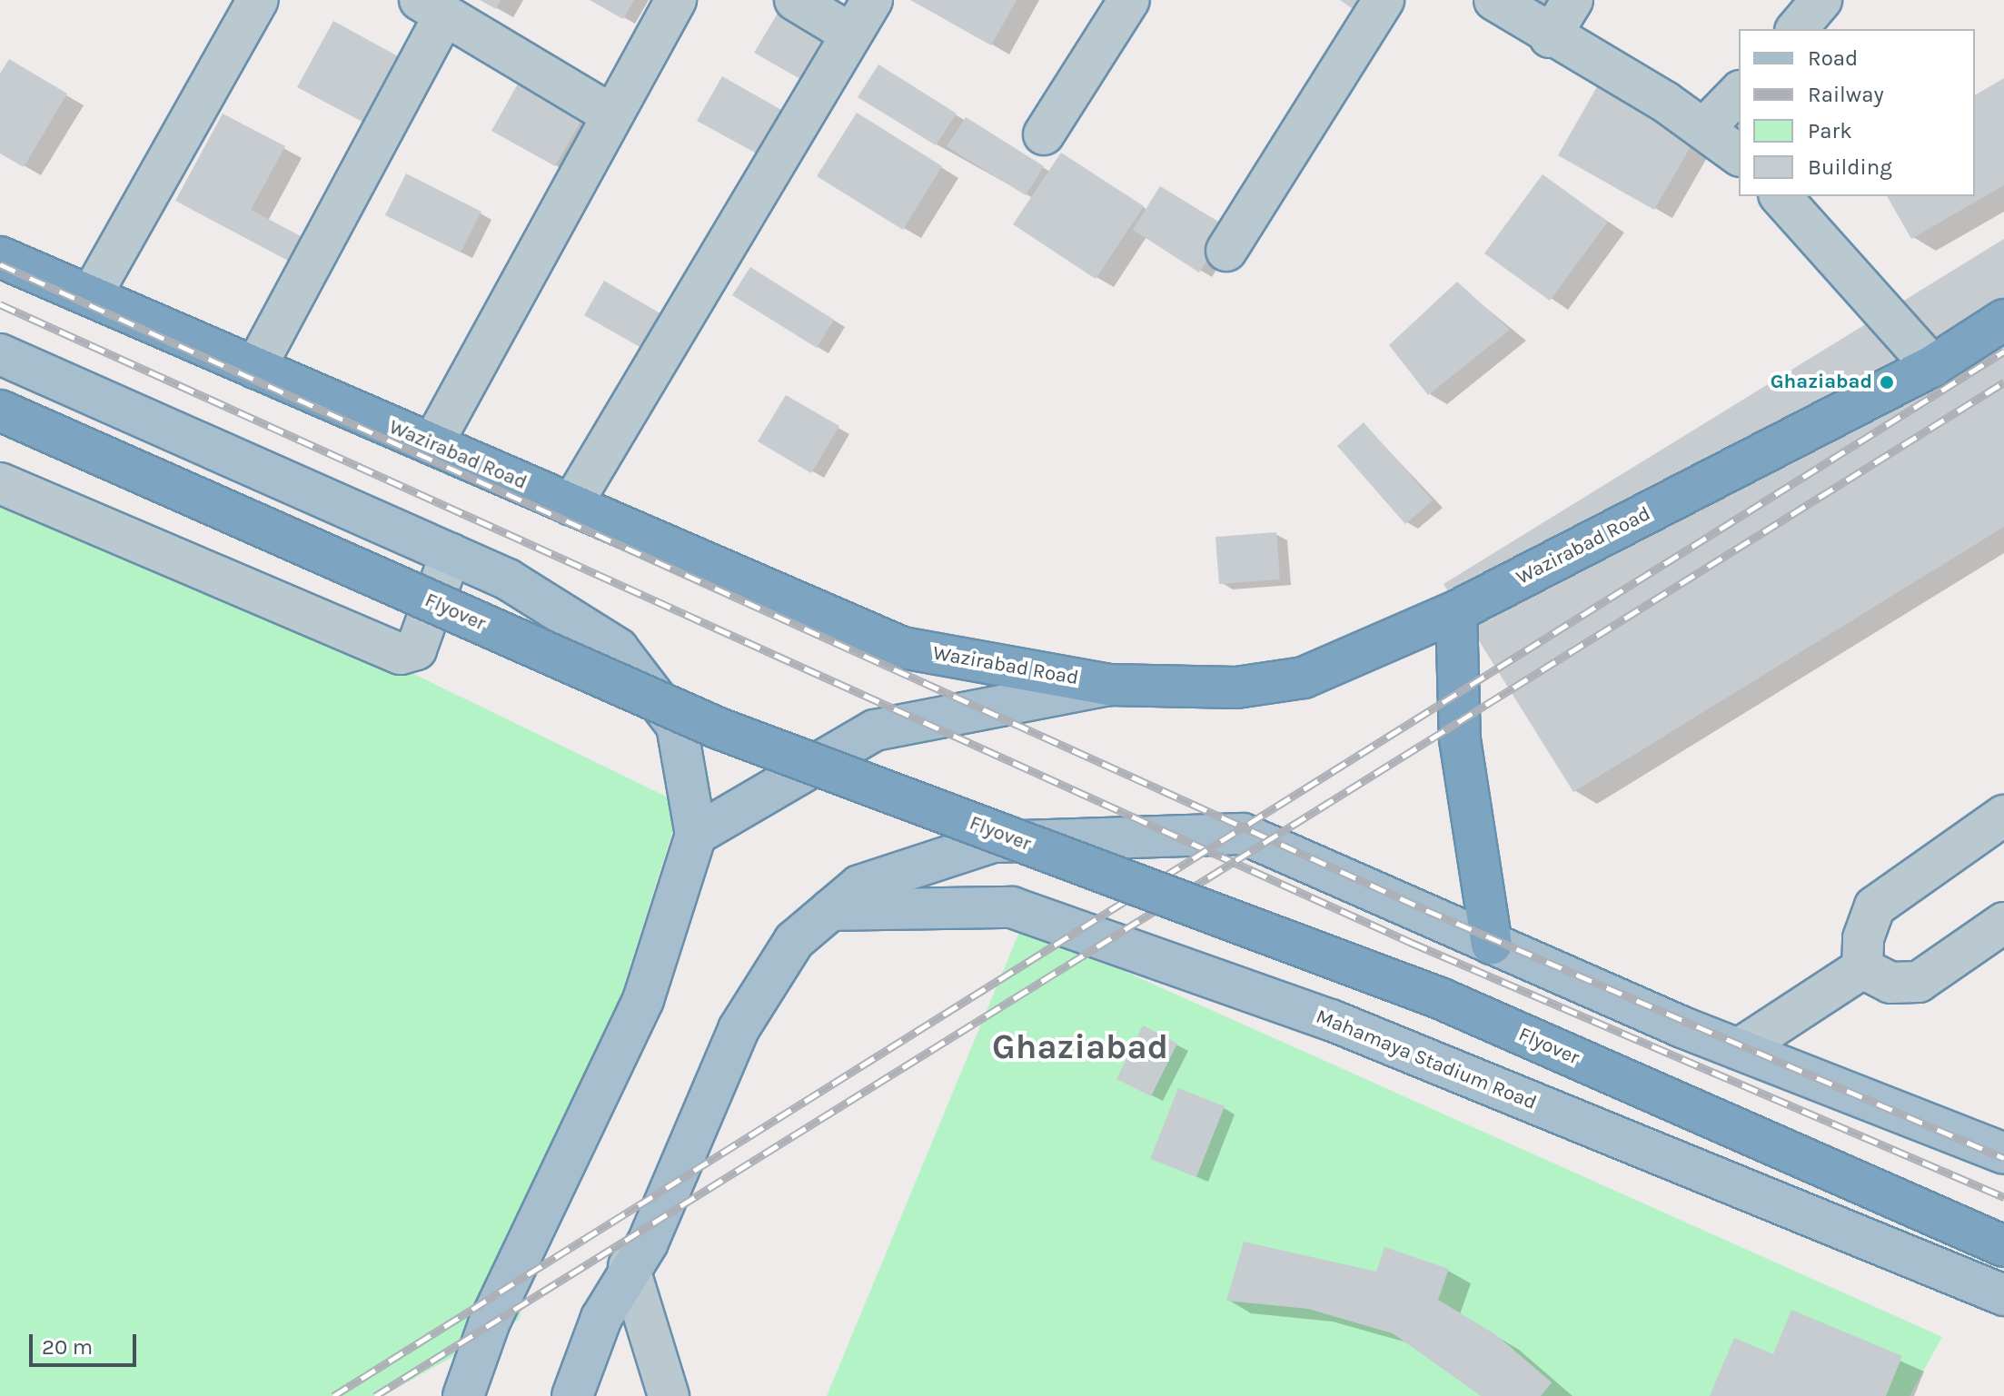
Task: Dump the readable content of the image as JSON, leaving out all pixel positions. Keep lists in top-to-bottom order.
{
  "streets": {
    "highway": ["Wazirabad Road", "Flyover"],
    "main road": ["Mahamaya Stadium Road"]
  },
  "districts": ["Ghaziabad"],
  "places": ["Ghaziabad"],
  "legend": [
    "Road",
    "Railway",
    "Park",
    "Building"
  ],
  "scale_bar": "20 m"
}
